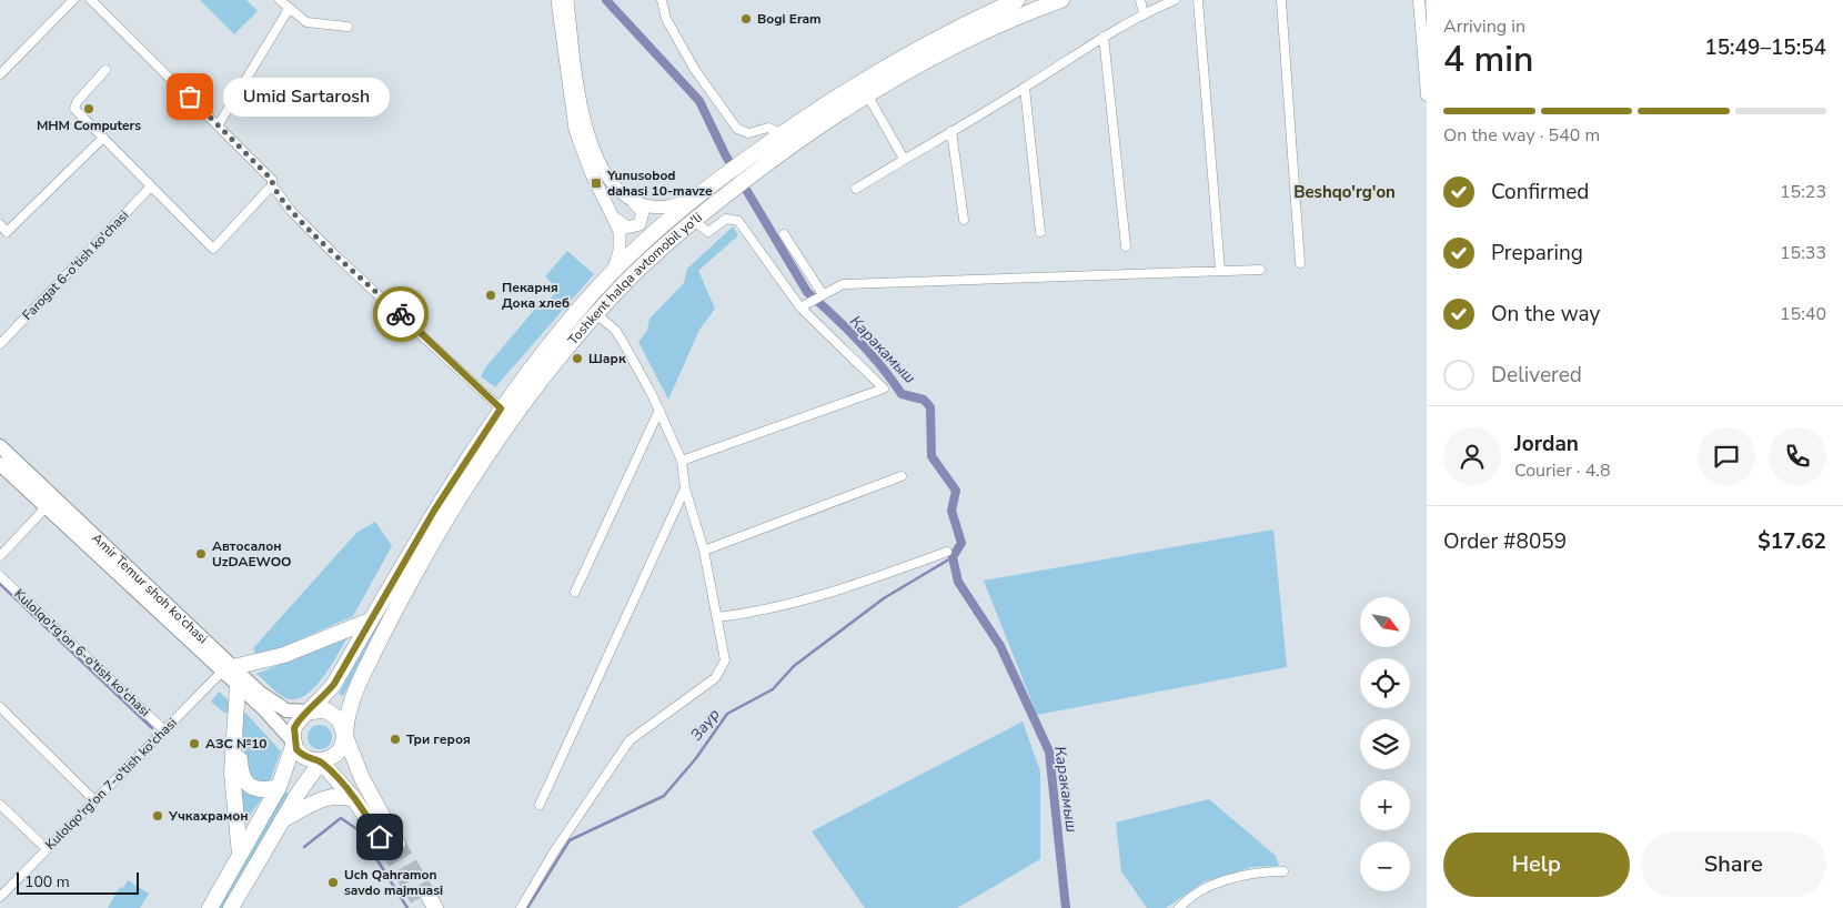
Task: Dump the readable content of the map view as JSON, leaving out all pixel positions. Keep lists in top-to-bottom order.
{
  "streets": {
    "highway": ["Toshkent halqa avtomobil yo'li"],
    "main road": ["Amir Temur shoh ko'chasi"],
    "street": ["Farogat 6-o'tish ko'chasi", "Kulolqo'rg'on 6-o'tish ko'chasi", "Kulolqo'rg'on 7-o'tish ko'chasi"]
  },
  "crossings": [
    ["Toshkent halqa avtomobil yo'li", "Amir Temur shoh ko'chasi"],
    ["Amir Temur shoh ko'chasi", "Kulolqo'rg'on 7-o'tish ko'chasi"],
    ["Kulolqo'rg'on 6-o'tish ko'chasi", "Kulolqo'rg'on 7-o'tish ko'chasi"]
  ],
  "districts": ["Beshqo'rg'on"],
  "water": ["Каракамыш", "Заур"],
  "places": {
    "other": [
      "Bogi Eram",
      "Umid Sartarosh",
      "MHM Computers",
      "Пекарня Дока хлеб",
      "Шарк",
      "Автосалон UzDAEWOO",
      "Три героя",
      "АЗС №10",
      "Учкахрамон",
      "Uch Qahramon savdo majmuasi"
    ],
    "transit": ["Yunusobod dahasi 10-mavze"]
  },
  "scale_bar": "100 m",
  "north": "bottom right",
  "page": {
    "heading": ["4 min", "Arriving in", "15:49–15:54"],
    "panel": [
      "Jordan",
      "Courier · 4.8",
      "Order #8059",
      "$17.62"
    ],
    "bubble": "Umid Sartarosh",
    "bar": "On the way · 540 m",
    "list": [
      ["Confirmed", "15:23"],
      ["Preparing", "15:33"],
      ["On the way", "15:40"],
      "Delivered"
    ],
    "map_buttons": ["+", "−"],
    "buttons": ["Help", "Share"],
    "scale": "100 m"
  }
}
